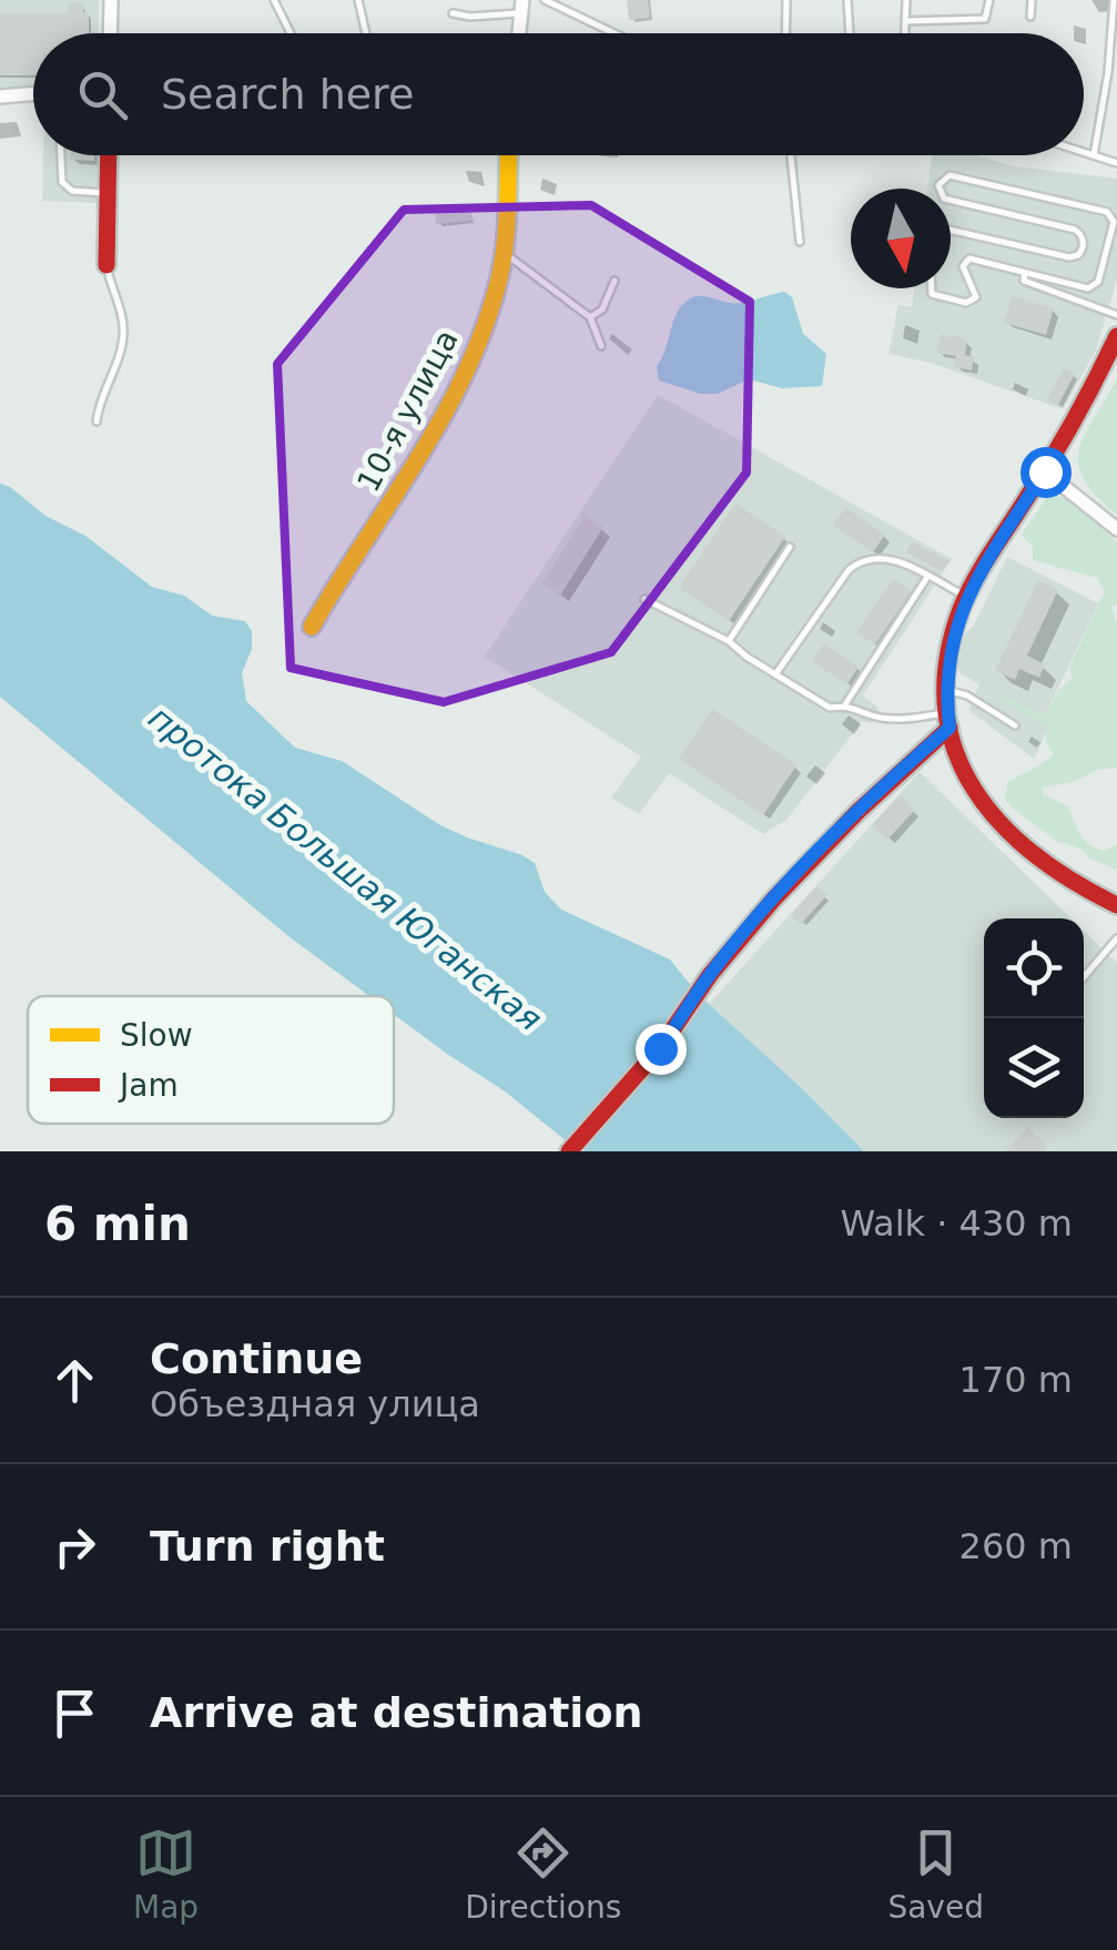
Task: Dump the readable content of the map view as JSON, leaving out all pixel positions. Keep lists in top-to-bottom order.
{
  "streets": {
    "street": ["10-я улица"]
  },
  "water": ["протока Большая Юганская"],
  "legend": ["Slow", "Jam"],
  "north": "bottom",
  "page": {
    "search": "Search here",
    "heading": ["6 min", "Walk · 430 m"],
    "list": [
      ["Continue", "Объездная улица", "170 m"],
      ["Turn right", "260 m"],
      "Arrive at destination"
    ],
    "nav": ["Map", "Directions", "Saved"]
  }
}
